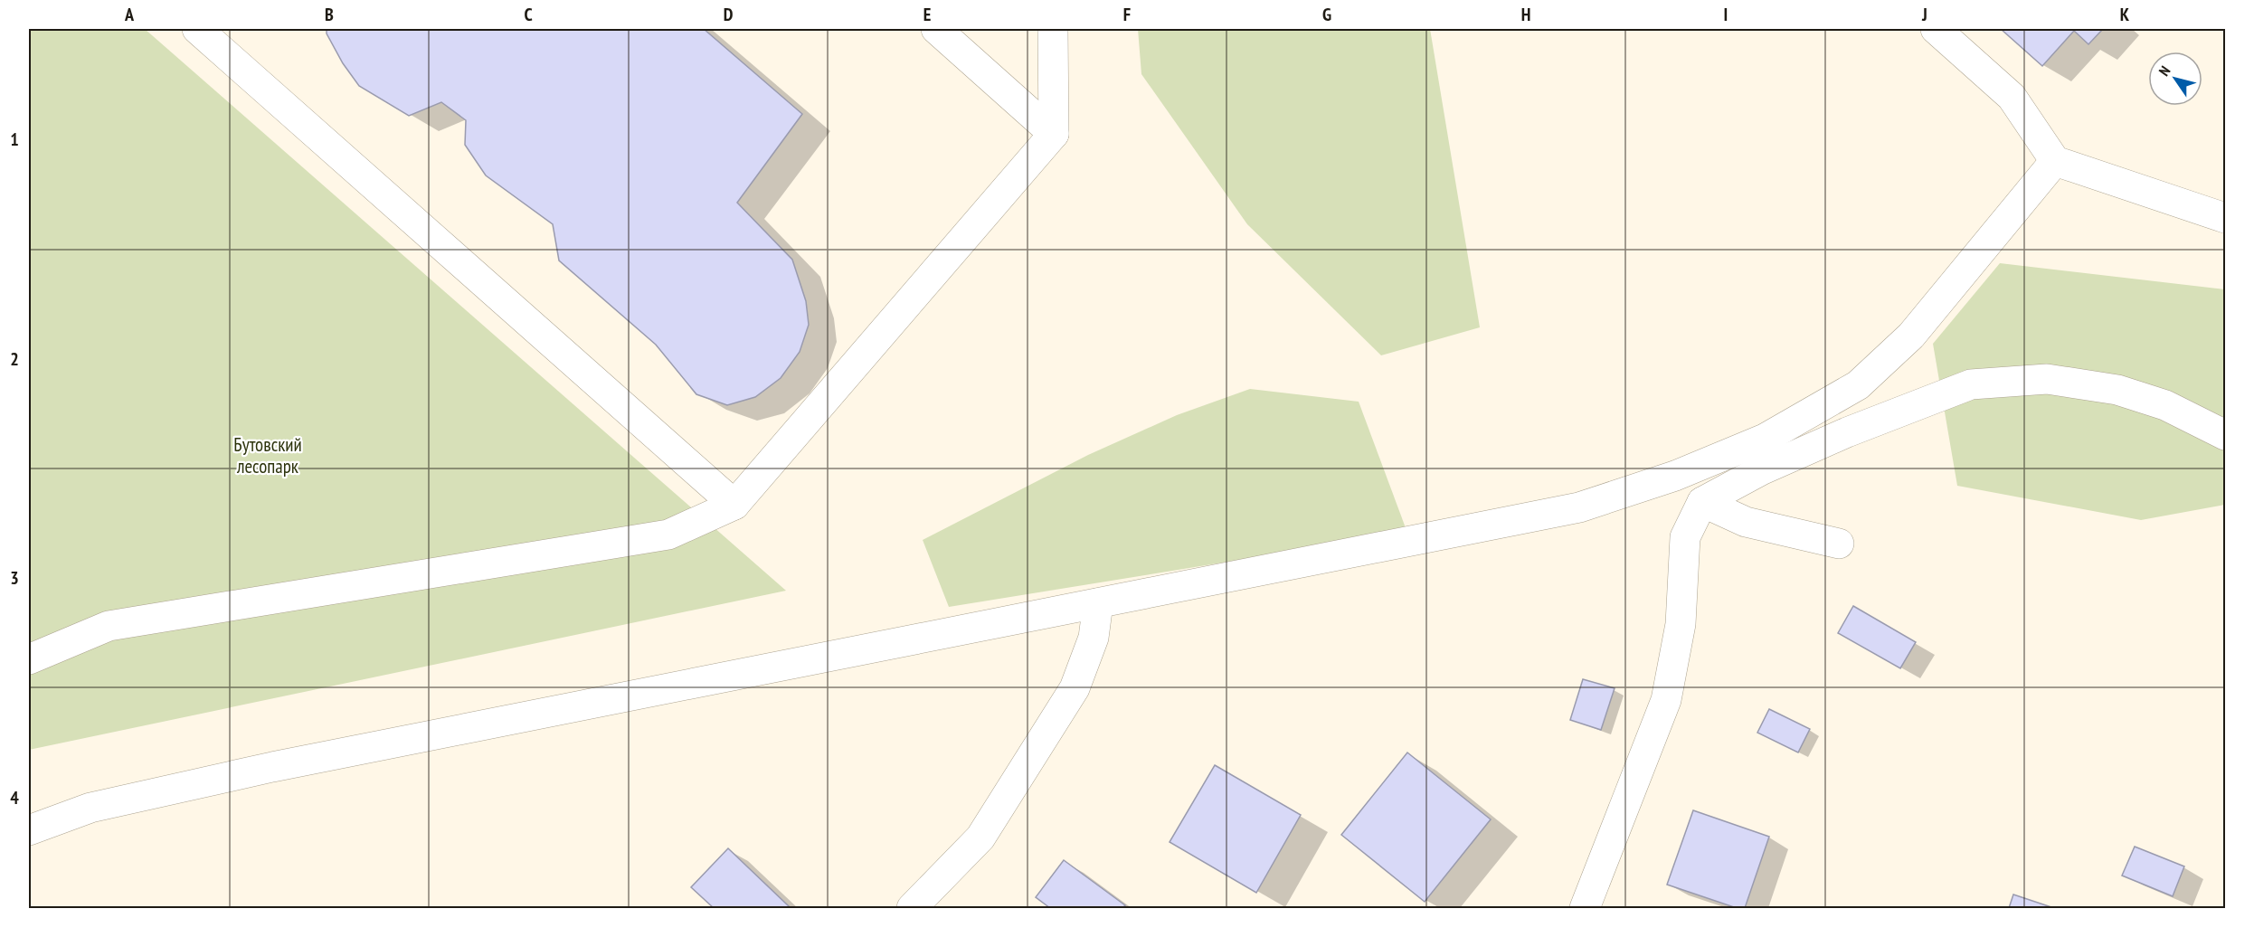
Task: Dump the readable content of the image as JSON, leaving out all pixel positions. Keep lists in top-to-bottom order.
{
  "parks": ["Бутовский лесопарк"],
  "north": "top left",
  "grid": {
    "columns": [
      "A",
      "B",
      "C",
      "D",
      "E",
      "F",
      "G",
      "H",
      "I",
      "J",
      "K"
    ],
    "rows": [
      "1",
      "2",
      "3",
      "4"
    ]
  }
}
